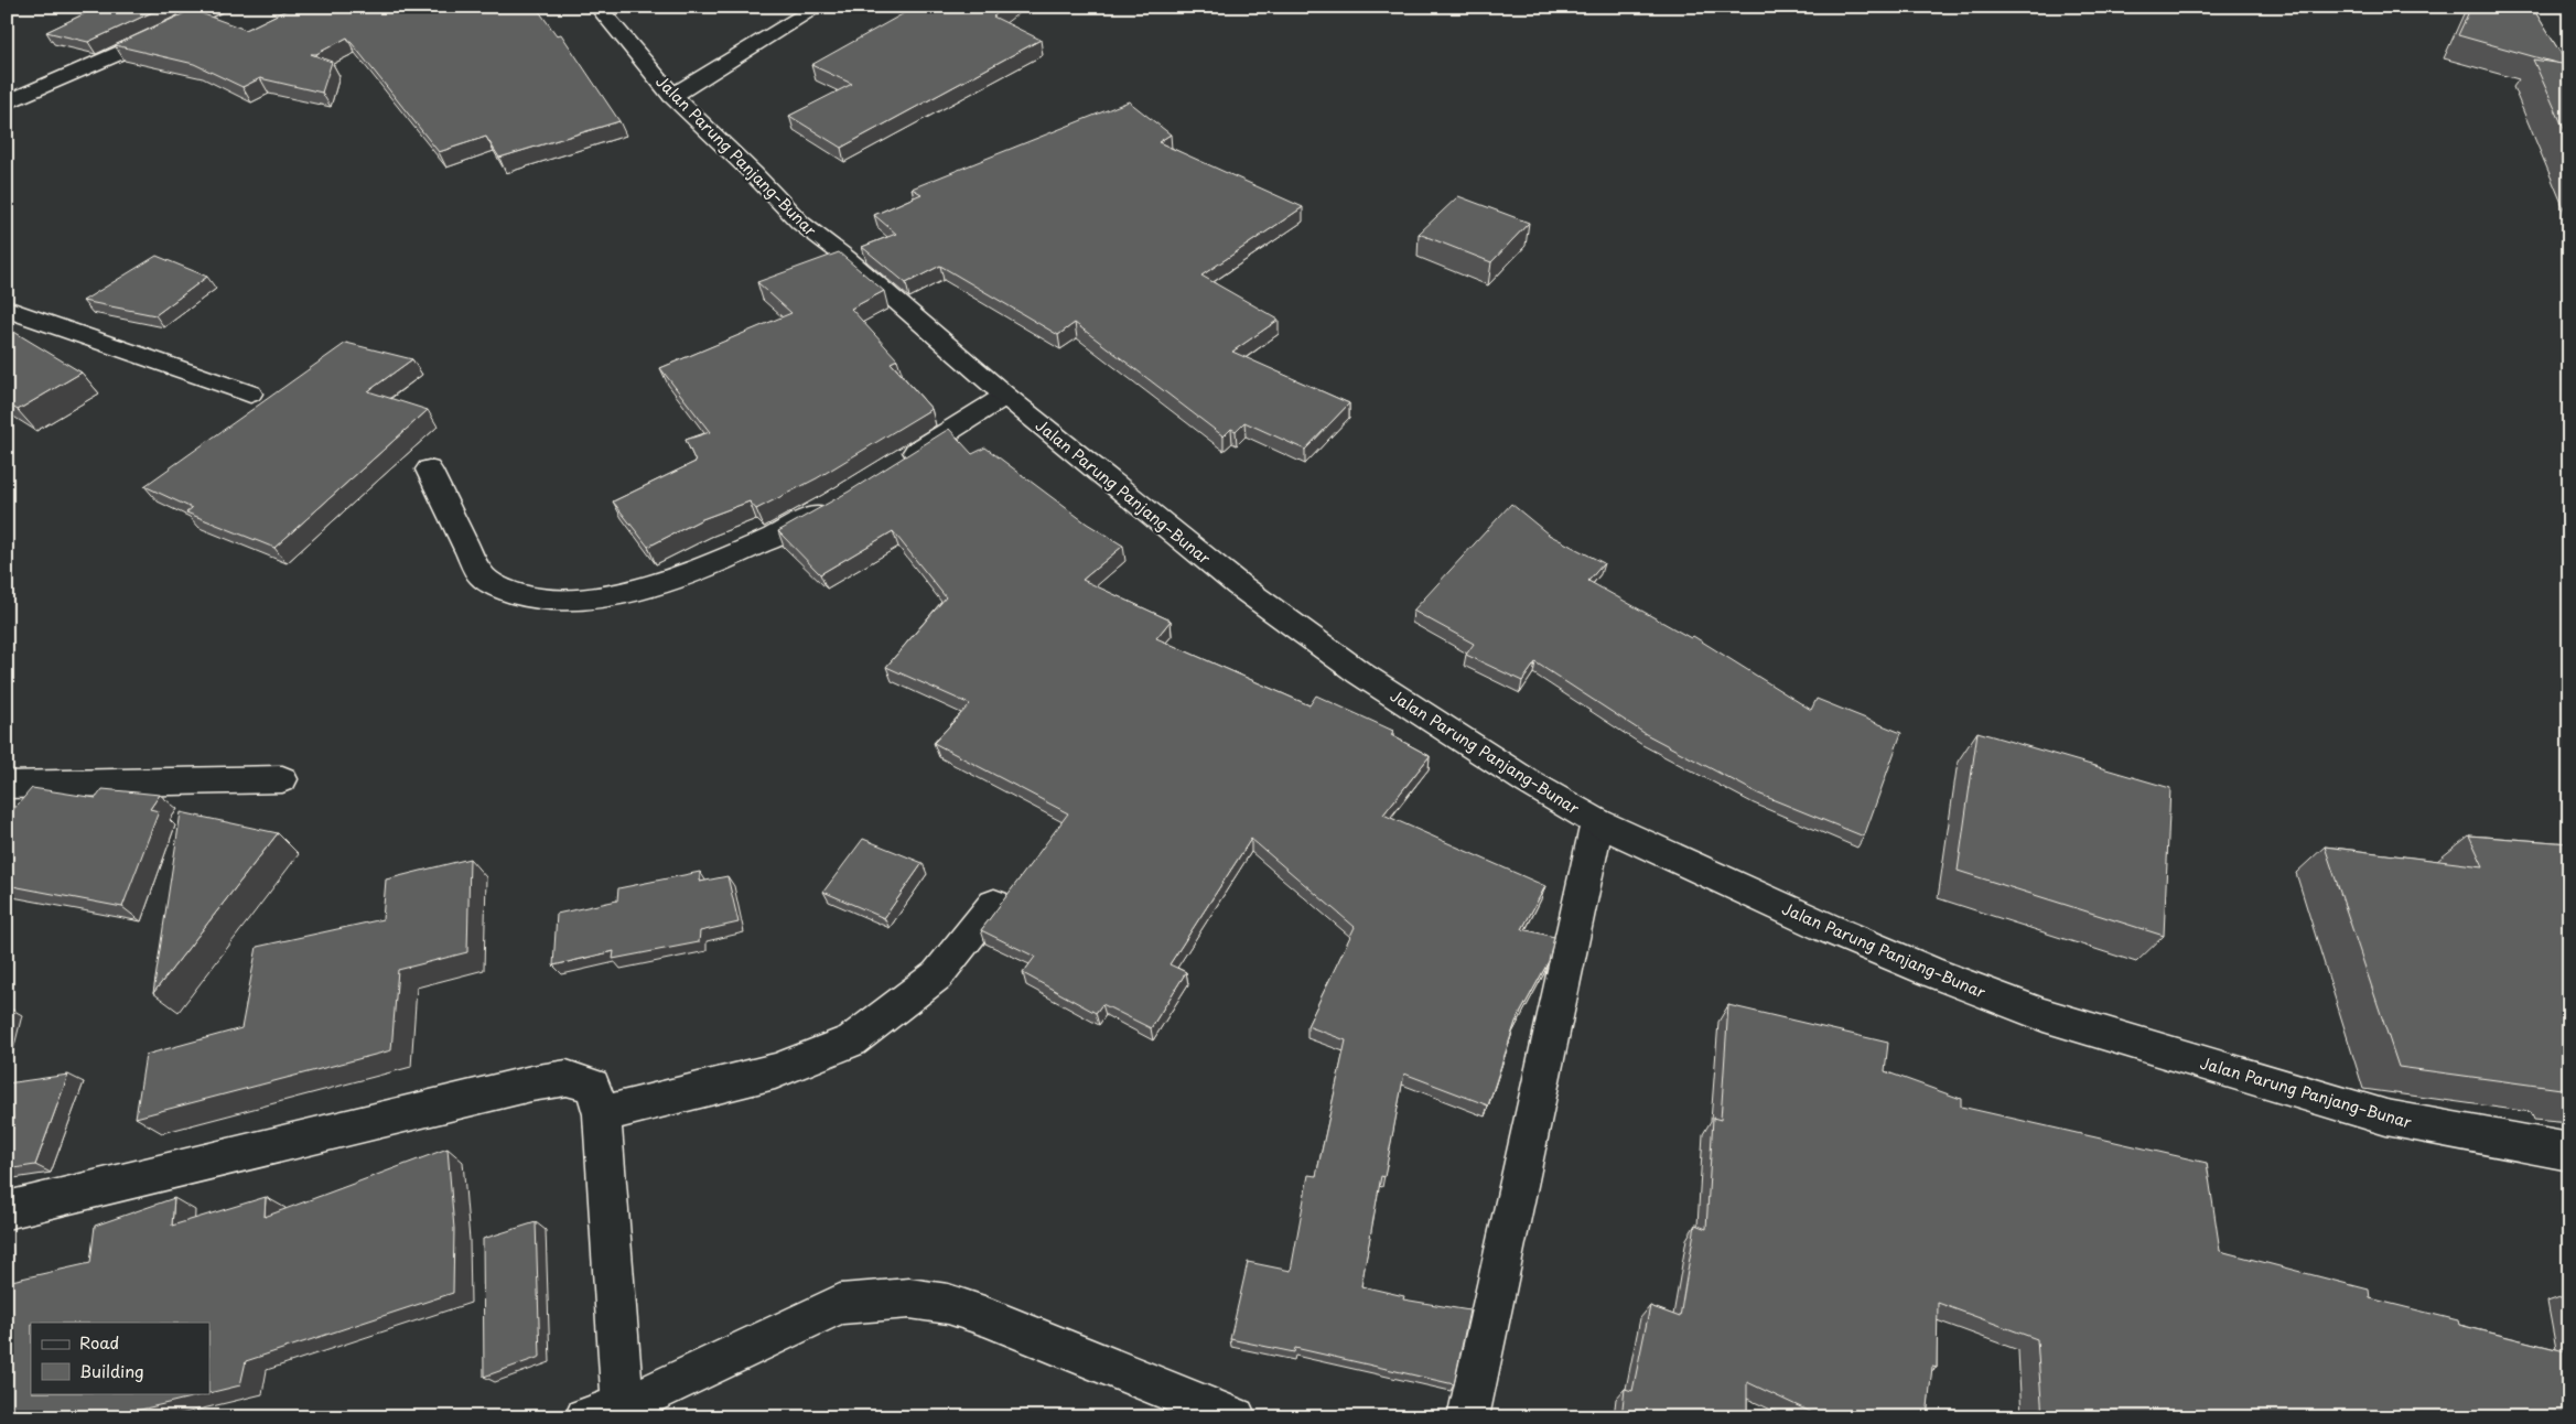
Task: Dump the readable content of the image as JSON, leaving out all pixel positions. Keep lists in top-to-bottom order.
{
  "streets": {
    "street": ["Jalan Parung Panjang–Bunar"]
  },
  "legend": ["Road", "Building"]
}
